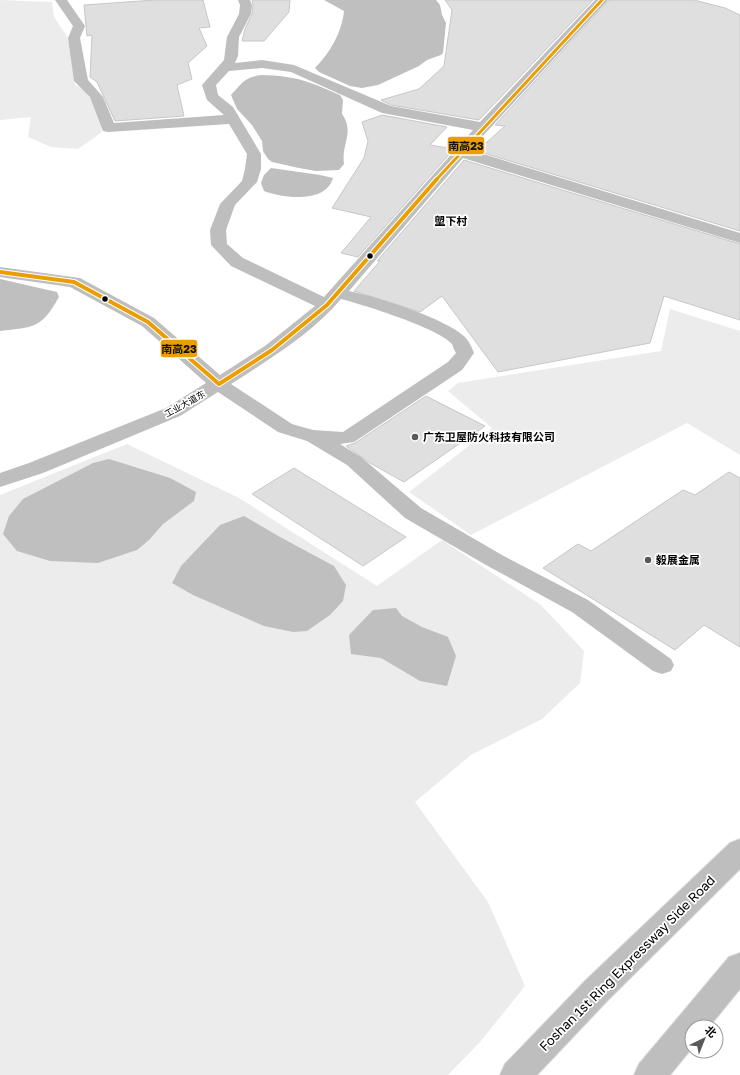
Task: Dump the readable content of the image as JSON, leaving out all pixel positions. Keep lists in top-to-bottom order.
{
  "streets": {
    "main road": ["工业大道东", "Foshan 1st Ring Expressway Side Road"]
  },
  "districts": ["塱下村"],
  "places": ["广东卫屋防火科技有限公司", "毅展金属"],
  "lines": ["transit line 南高23"],
  "north": "top right"
}
